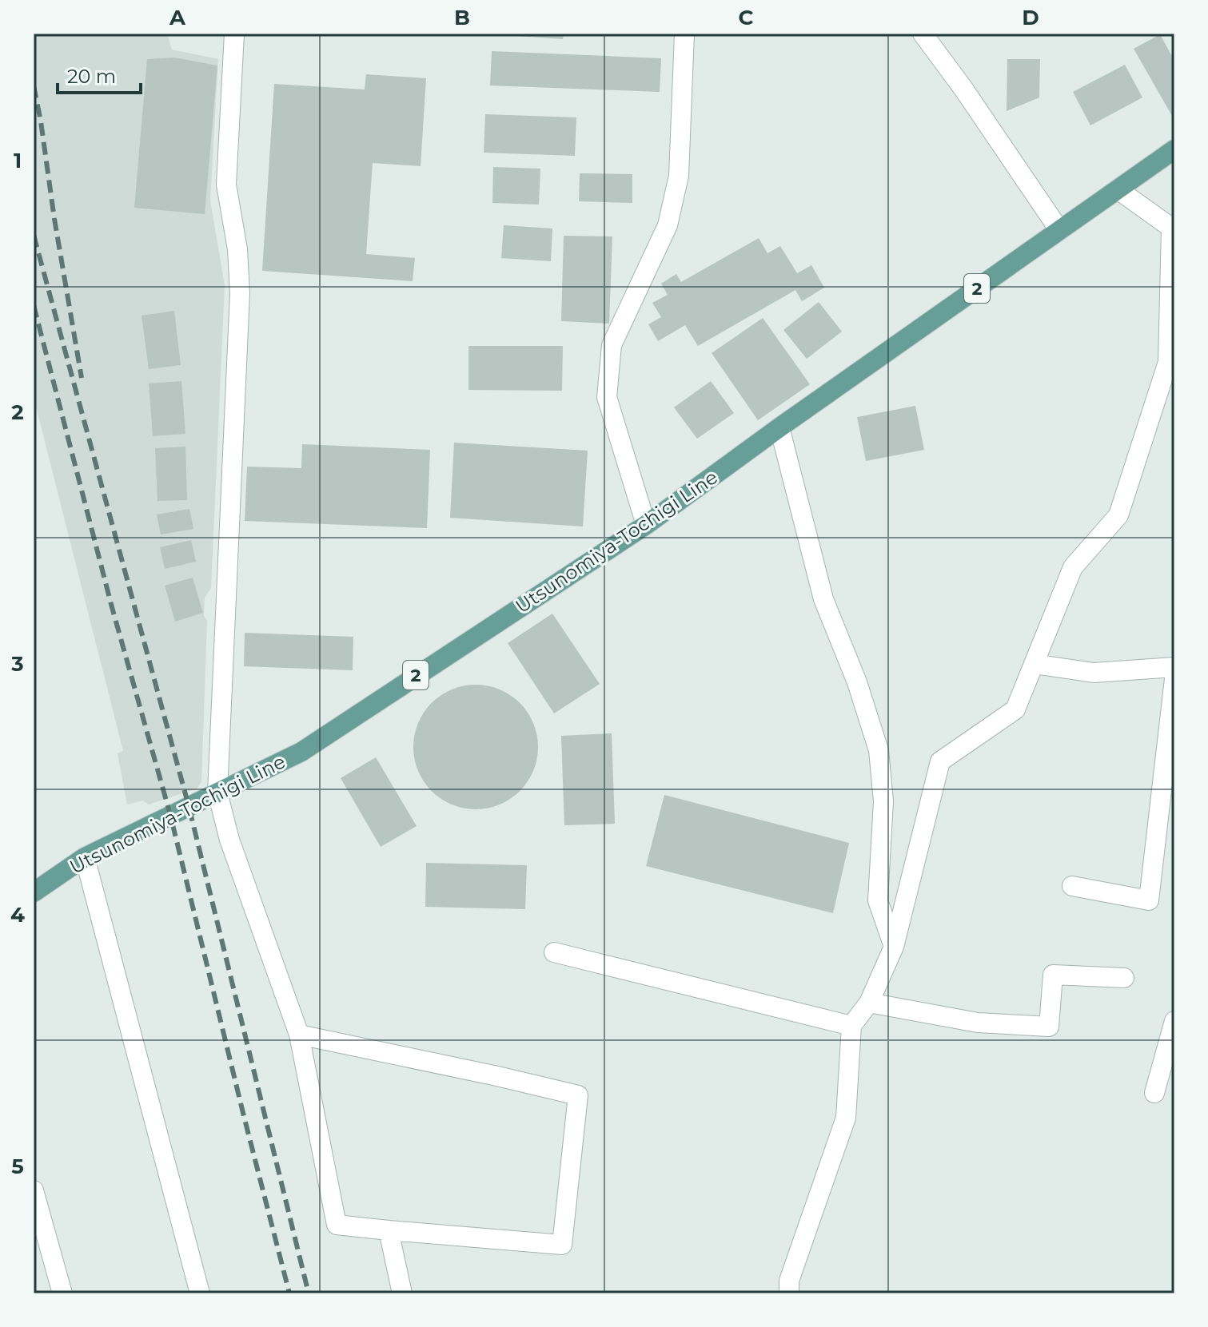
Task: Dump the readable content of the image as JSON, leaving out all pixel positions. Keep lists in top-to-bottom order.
{
  "streets": {
    "main road": ["2", "Utsunomiya-Tochigi Line"]
  },
  "scale_bar": "20 m",
  "grid": {
    "columns": [
      "A",
      "B",
      "C",
      "D"
    ],
    "rows": [
      "1",
      "2",
      "3",
      "4",
      "5"
    ]
  }
}
